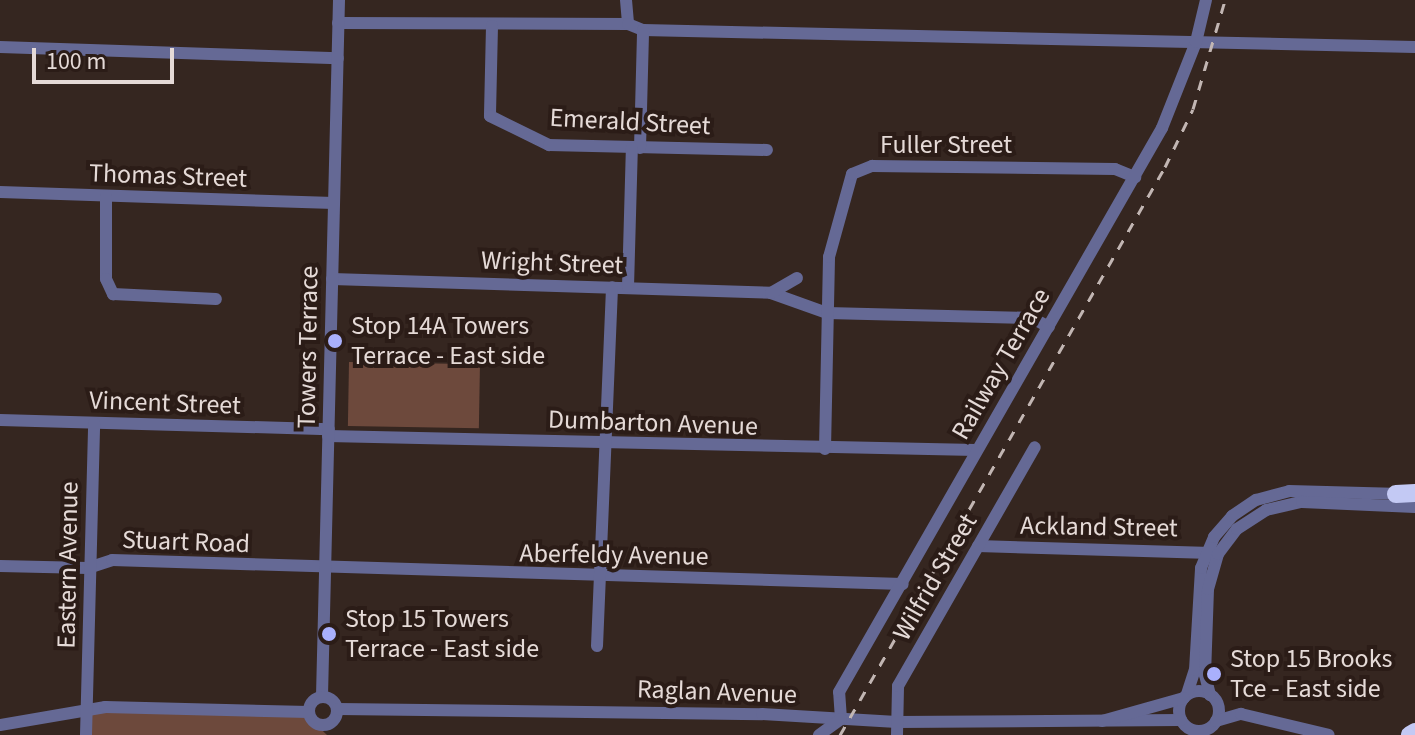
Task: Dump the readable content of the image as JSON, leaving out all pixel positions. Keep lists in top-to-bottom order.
{
  "streets": {
    "street": [
      "Emerald Street",
      "Fuller Street",
      "Thomas Street",
      "Wright Street",
      "Towers Terrace",
      "Railway Terrace",
      "Vincent Street",
      "Dumbarton Avenue",
      "Ackland Street",
      "Stuart Road",
      "Aberfeldy Avenue",
      "Eastern Avenue",
      "Wilfrid Street",
      "Raglan Avenue"
    ]
  },
  "crossings": [
    ["Fuller Street", "Wright Street"],
    ["Fuller Street", "Railway Terrace"],
    ["Thomas Street", "Towers Terrace"],
    ["Wright Street", "Towers Terrace"],
    ["Wright Street", "Railway Terrace"],
    ["Towers Terrace", "Vincent Street"],
    ["Towers Terrace", "Dumbarton Avenue"],
    ["Towers Terrace", "Stuart Road"],
    ["Towers Terrace", "Aberfeldy Avenue"],
    ["Towers Terrace", "Raglan Avenue"],
    ["Railway Terrace", "Dumbarton Avenue"],
    ["Railway Terrace", "Aberfeldy Avenue"],
    ["Railway Terrace", "Raglan Avenue"],
    ["Vincent Street", "Dumbarton Avenue"],
    ["Vincent Street", "Eastern Avenue"],
    ["Ackland Street", "Wilfrid Street"],
    ["Stuart Road", "Aberfeldy Avenue"],
    ["Stuart Road", "Eastern Avenue"],
    ["Wilfrid Street", "Raglan Avenue"]
  ],
  "places": ["Stop 14A Towers Terrace - East side", "Stop 15 Towers Terrace - East side", "Stop 15 Brooks Tce - East side"],
  "scale_bar": "100 m"
}
